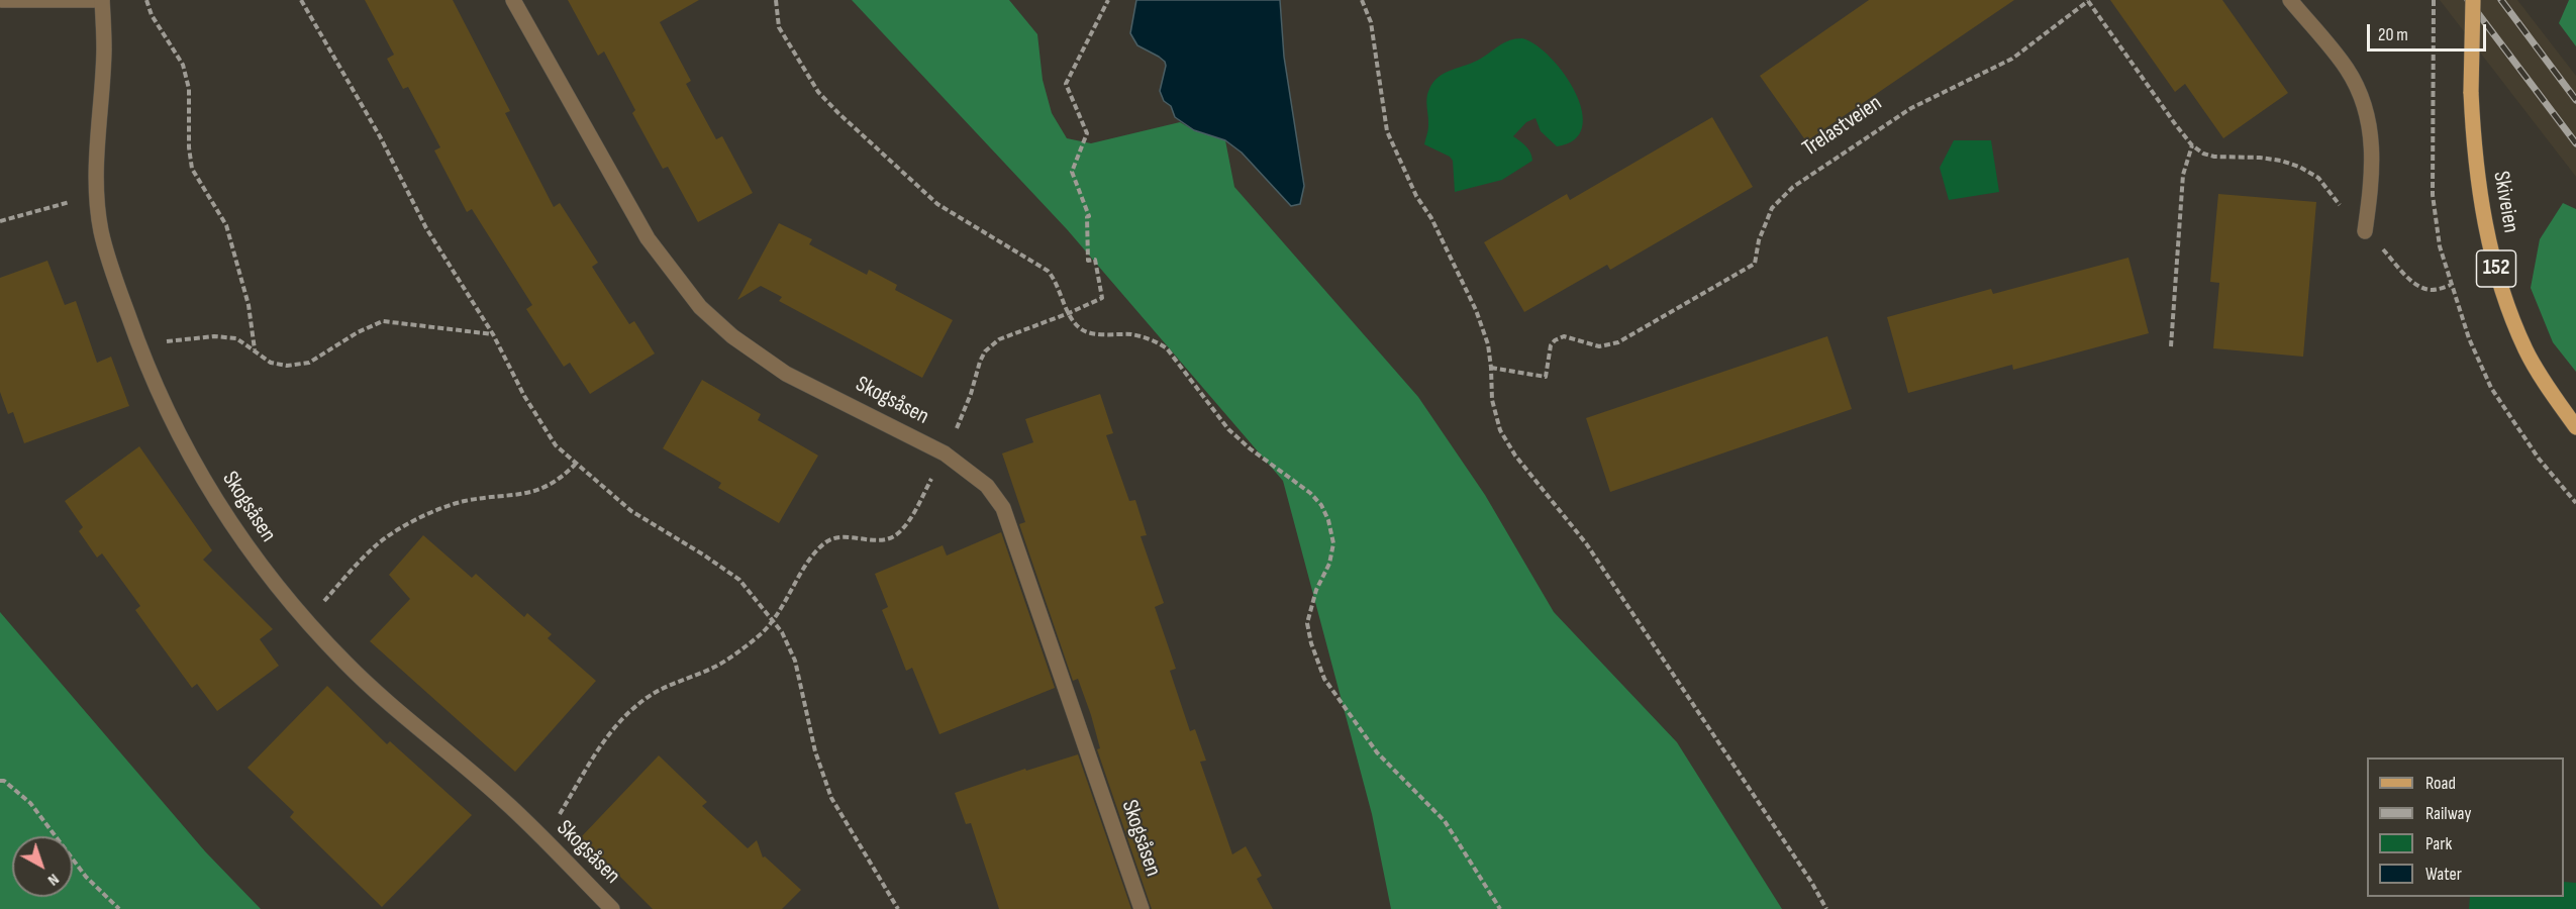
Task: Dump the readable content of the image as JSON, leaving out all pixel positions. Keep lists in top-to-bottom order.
{
  "streets": {
    "main road": ["Skiveien", "152"],
    "street": ["Skogsåsen"],
    "path": ["Trelastveien"]
  },
  "legend": [
    "Road",
    "Railway",
    "Park",
    "Water"
  ],
  "scale_bar": "20 m",
  "north": "bottom right"
}
